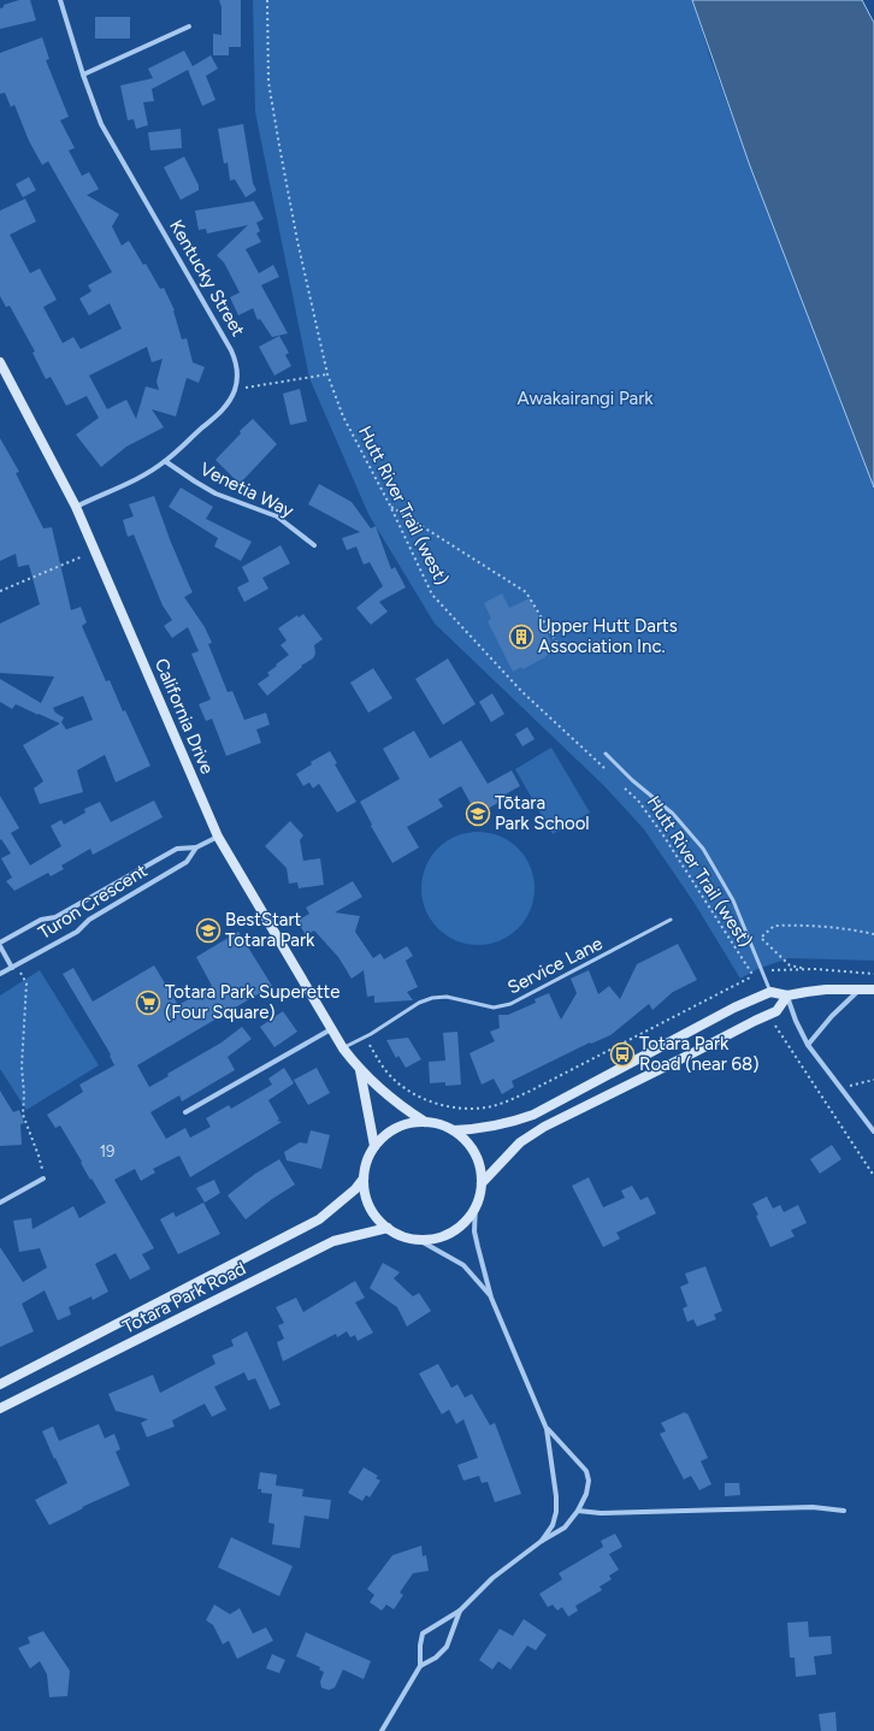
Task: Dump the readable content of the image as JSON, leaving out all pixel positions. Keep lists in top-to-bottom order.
{
  "streets": {
    "street": [
      "Kentucky Street",
      "Venetia Way",
      "California Drive",
      "Turon Crescent",
      "Totara Park Road"
    ],
    "lane": ["Service Lane"],
    "path": ["Hutt River Trail (west)"]
  },
  "crossings": [
    ["Kentucky Street", "Venetia Way"],
    ["Kentucky Street", "California Drive"],
    ["California Drive", "Turon Crescent"],
    ["California Drive", "Service Lane"],
    ["California Drive", "Totara Park Road"]
  ],
  "parks": ["Awakairangi Park"],
  "places": {
    "building": ["Upper Hutt Darts Association Inc."],
    "school or university": ["Tōtara Park School", "BestStart Totara Park"],
    "supermarket": ["Totara Park Superette (Four Square)"],
    "bus stop": ["Totara Park Road (near 68)"]
  },
  "house_numbers": ["19"]
}
